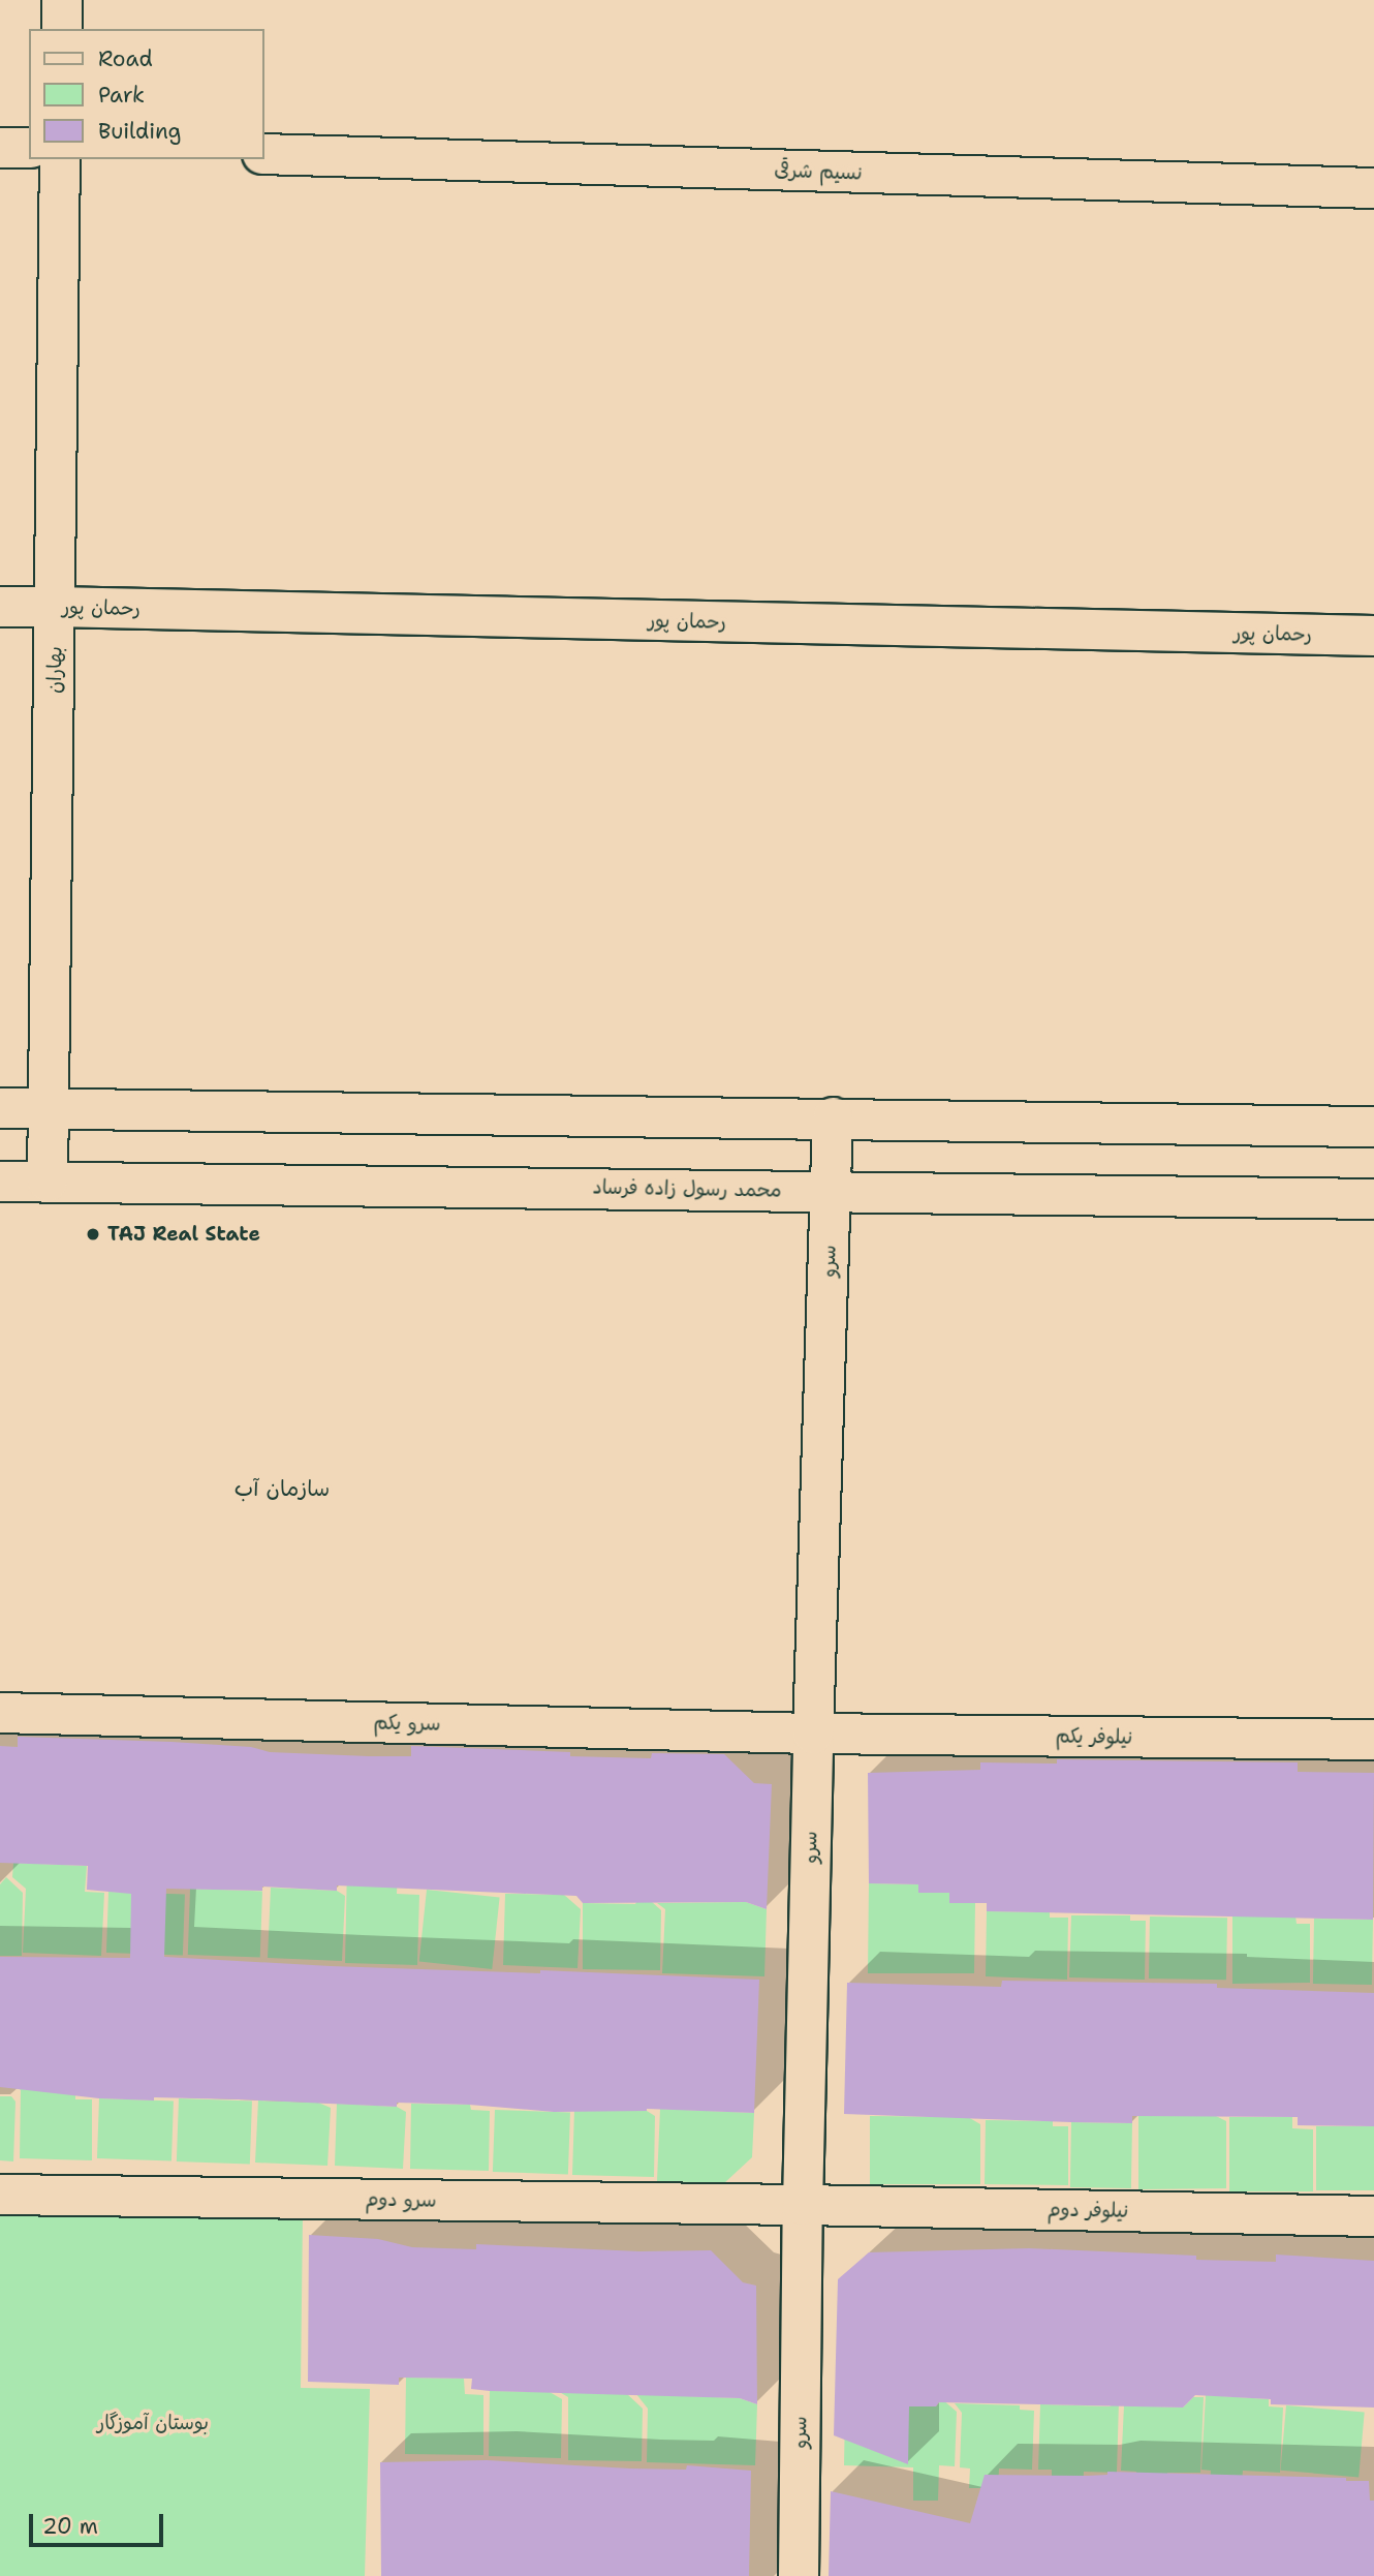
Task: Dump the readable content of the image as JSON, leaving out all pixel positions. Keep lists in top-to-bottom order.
{
  "streets": {
    "street": [
      "نسیم شرقی",
      "رحمان پور",
      "بهاران",
      "محمد رسول زاده فرساد",
      "سرو",
      "سرو یکم",
      "نیلوفر یکم",
      "سرو دوم",
      "نیلوفر دوم"
    ]
  },
  "crossings": [
    ["رحمان پور", "بهاران"],
    ["بهاران", "محمد رسول زاده فرساد"],
    ["محمد رسول زاده فرساد", "سرو"],
    ["سرو", "سرو یکم"],
    ["سرو", "نیلوفر یکم"],
    ["سرو", "سرو دوم"],
    ["سرو", "نیلوفر دوم"],
    ["سرو یکم", "نیلوفر یکم"],
    ["سرو دوم", "نیلوفر دوم"]
  ],
  "districts": ["سازمان آب"],
  "parks": ["بوستان آموزگار"],
  "places": ["TAJ Real State"],
  "legend": ["Road", "Park", "Building"],
  "scale_bar": "20 m"
}
